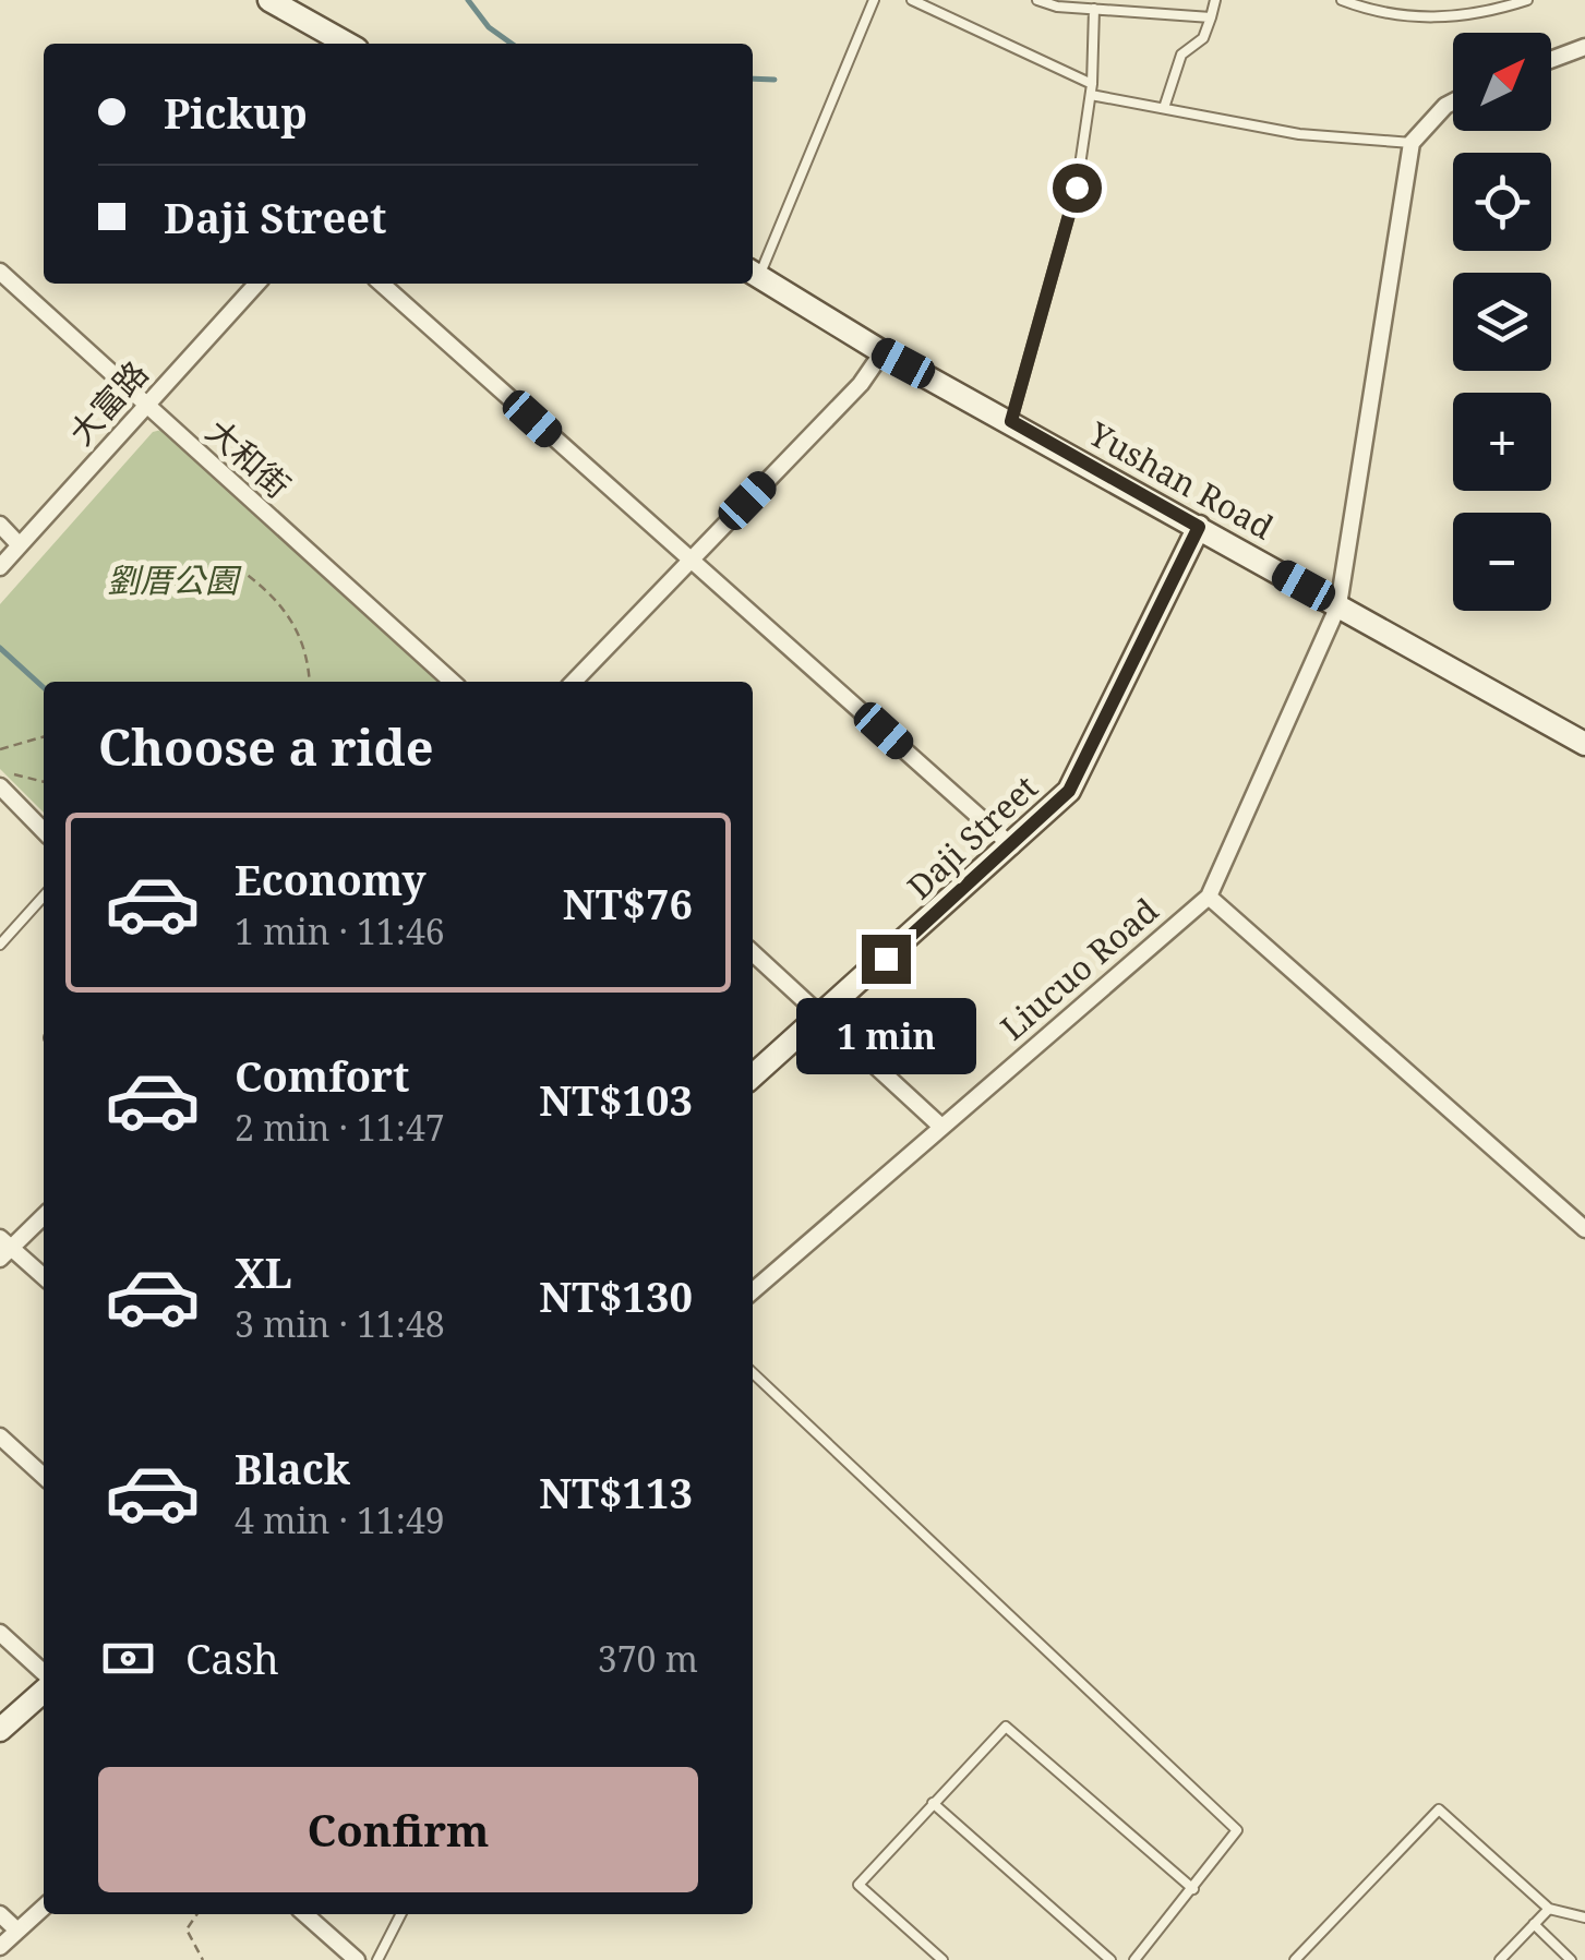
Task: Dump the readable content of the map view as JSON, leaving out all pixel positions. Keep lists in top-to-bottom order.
{
  "streets": {
    "street": [
      "大富路",
      "大和街",
      "Yushan Road",
      "Daji Street",
      "Liucuo Road"
    ]
  },
  "crossings": [
    ["大富路", "大和街"],
    ["Yushan Road", "Daji Street"],
    ["Yushan Road", "Liucuo Road"]
  ],
  "parks": ["劉厝公園"],
  "north": "top right",
  "page": {
    "map_buttons": ["+", "−"],
    "banner": ["Pickup", "Daji Street"],
    "heading": "Choose a ride",
    "list": [
      {
        "name": "Economy",
        "note": "1 min · 11:46",
        "value": "NT$76"
      },
      {
        "name": "Comfort",
        "note": "2 min · 11:47",
        "value": "NT$103"
      },
      {
        "name": "XL",
        "note": "3 min · 11:48",
        "value": "NT$130"
      },
      {
        "name": "Black",
        "note": "4 min · 11:49",
        "value": "NT$113"
      }
    ],
    "bubble": "1 min",
    "pay": ["Cash", "370 m"],
    "buttons": "Confirm"
  }
}
